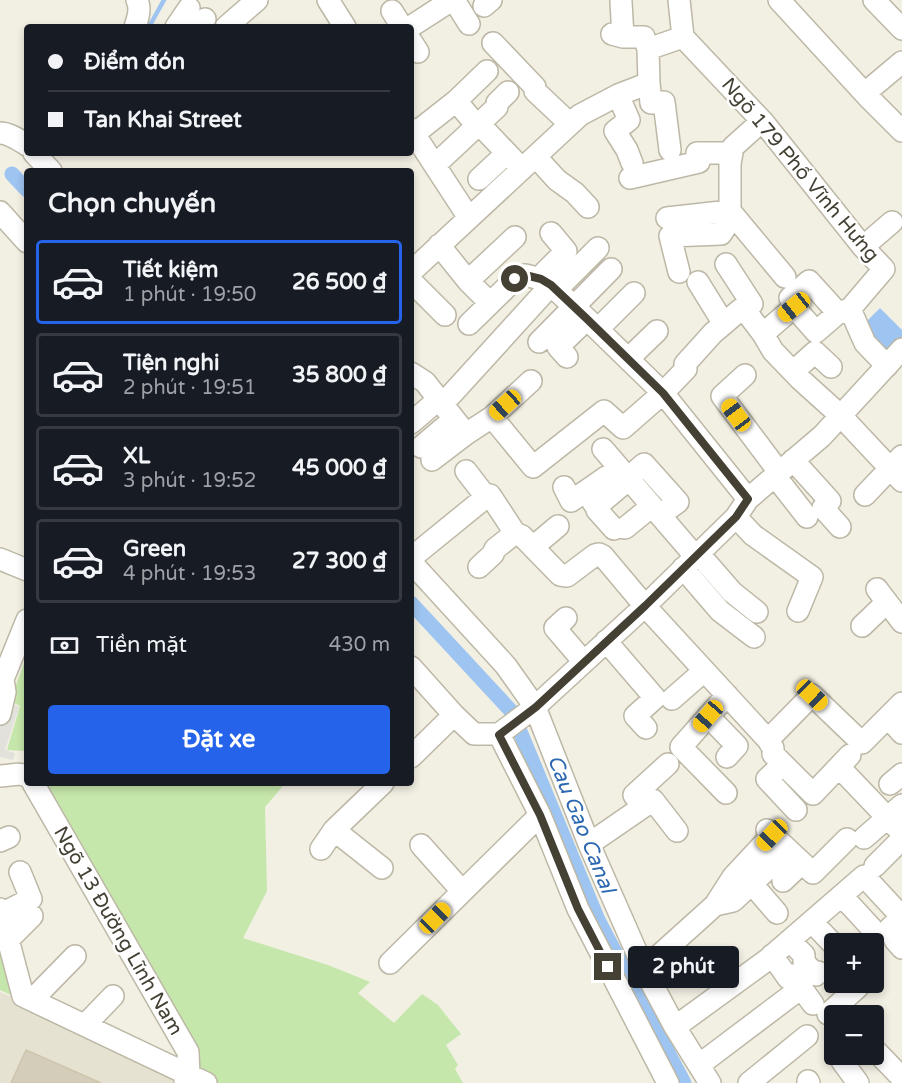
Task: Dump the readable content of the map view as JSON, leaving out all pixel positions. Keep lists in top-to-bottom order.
{
  "streets": {
    "street": ["Ngõ 179 Phố Vĩnh Hưng", "Ngõ 13 Đường Lĩnh Nam"]
  },
  "water": ["Cau Gao Canal"],
  "page": {
    "banner": ["Điểm đón", "Tan Khai Street"],
    "heading": "Chọn chuyến",
    "list": [
      {
        "name": "Tiết kiệm",
        "note": "1 phút · 19:50",
        "value": "26 500 ₫"
      },
      {
        "name": "Tiện nghi",
        "note": "2 phút · 19:51",
        "value": "35 800 ₫"
      },
      {
        "name": "XL",
        "note": "3 phút · 19:52",
        "value": "45 000 ₫"
      },
      {
        "name": "Green",
        "note": "4 phút · 19:53",
        "value": "27 300 ₫"
      }
    ],
    "pay": ["Tiền mặt", "430 m"],
    "buttons": "Đặt xe",
    "map_buttons": ["+", "−"],
    "bubble": "2 phút"
  }
}
